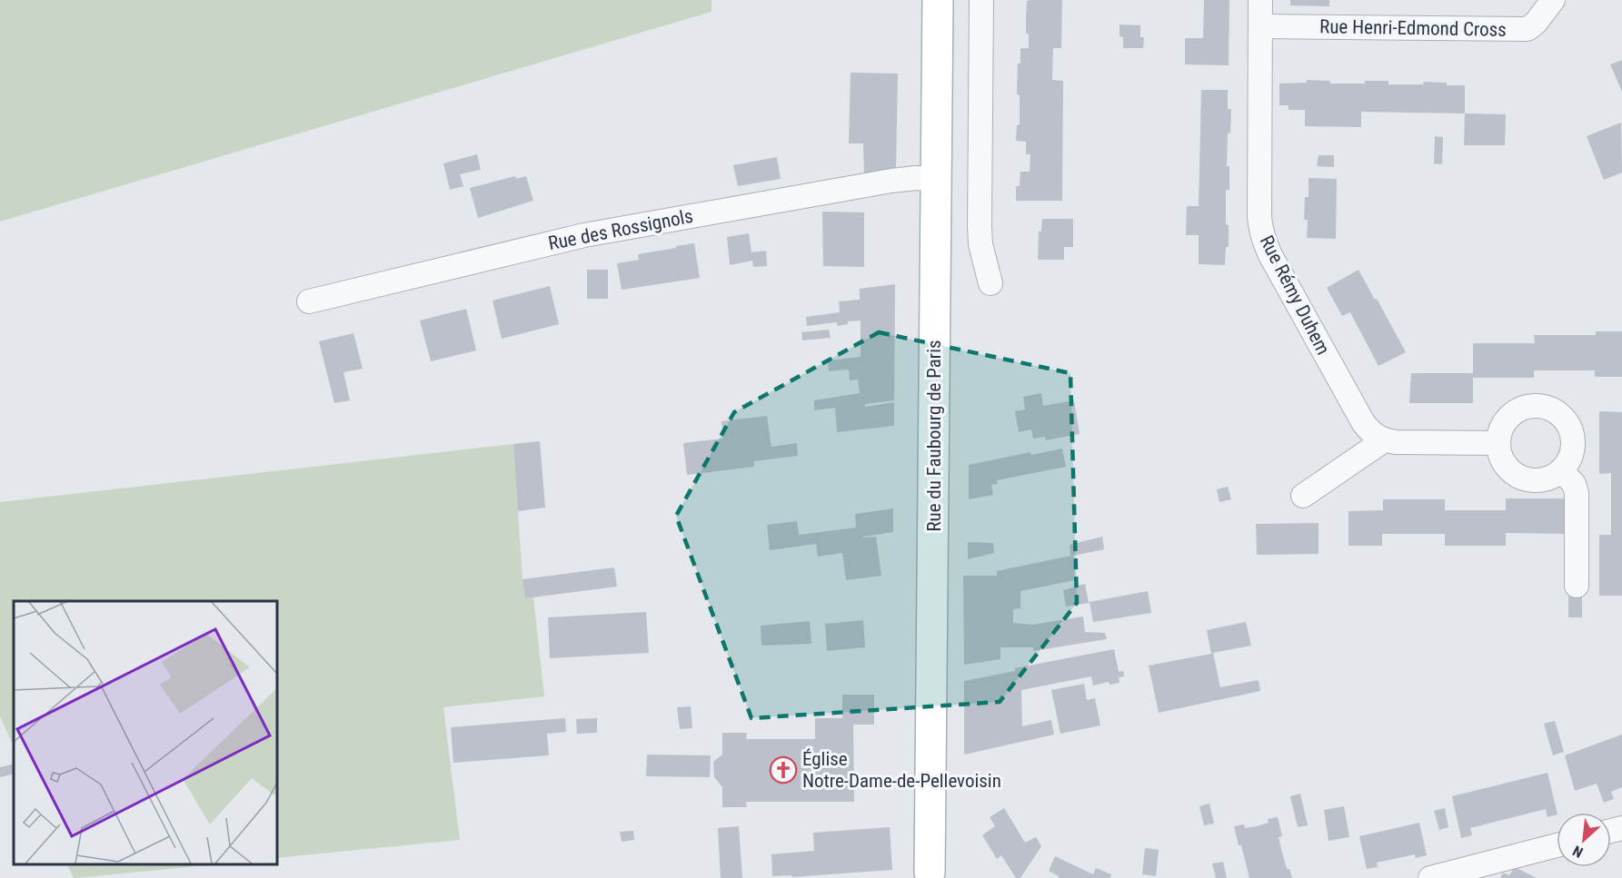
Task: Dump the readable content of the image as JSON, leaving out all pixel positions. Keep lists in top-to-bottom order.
{
  "streets": {
    "main road": ["Rue du Faubourg de Paris"],
    "street": ["Rue Henri-Edmond Cross", "Rue des Rossignols", "Rue Rémy Duhem"]
  },
  "crossings": [
    ["Rue Henri-Edmond Cross", "Rue Rémy Duhem"],
    ["Rue des Rossignols", "Rue du Faubourg de Paris"]
  ],
  "places": {
    "church": ["Église Notre-Dame-de-Pellevoisin"]
  },
  "north": "bottom left"
}
